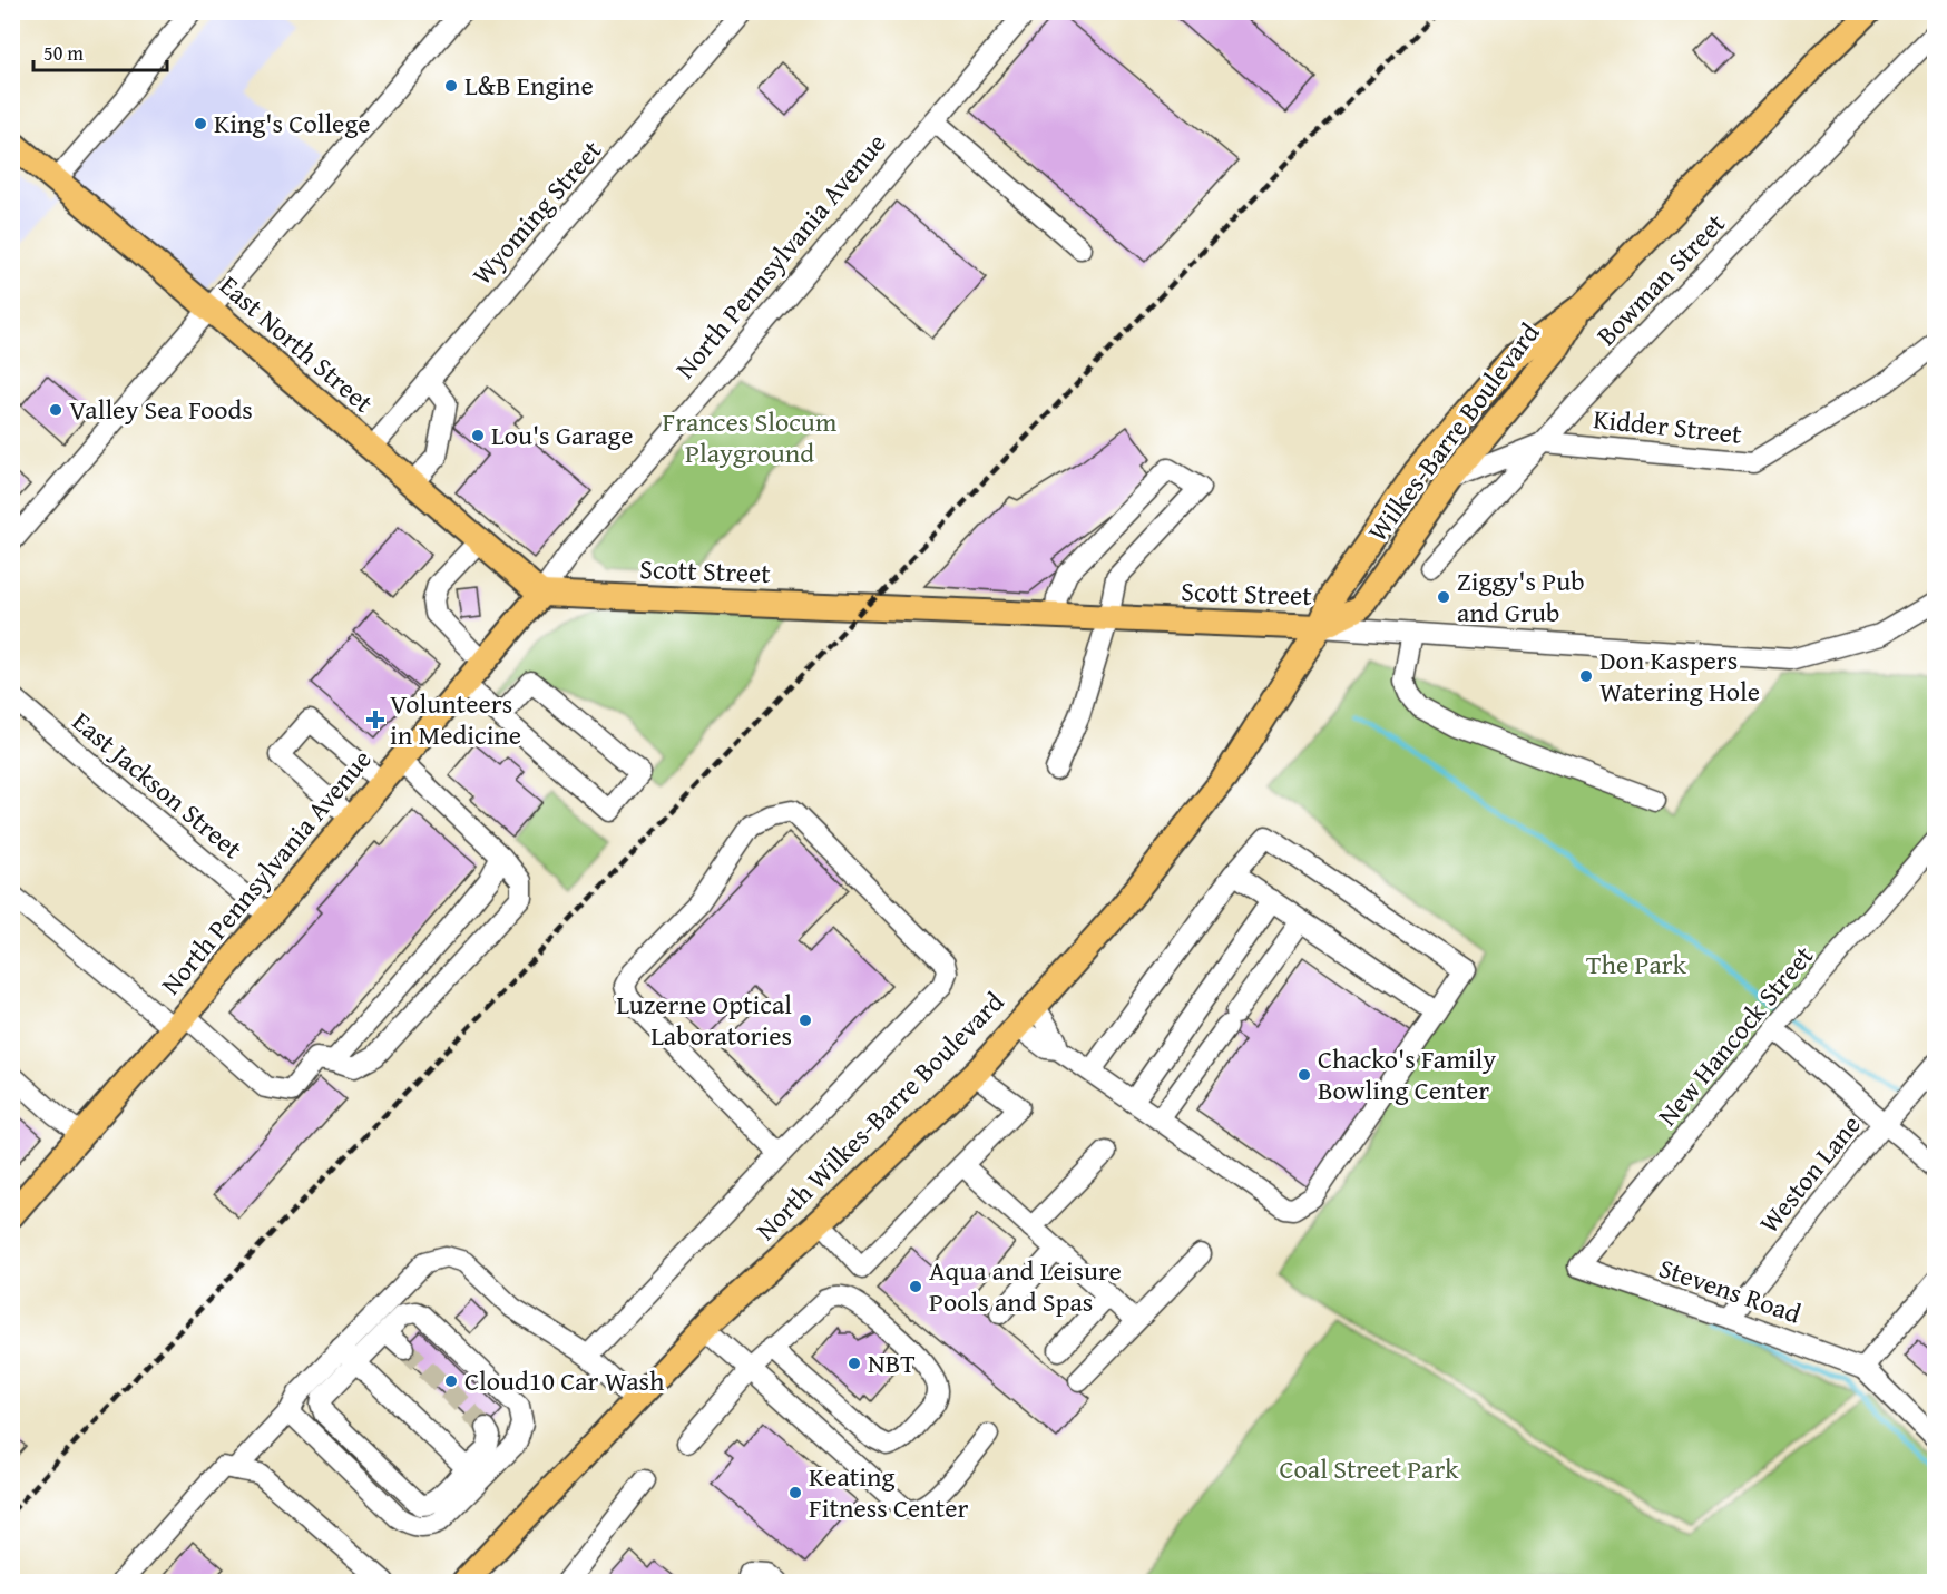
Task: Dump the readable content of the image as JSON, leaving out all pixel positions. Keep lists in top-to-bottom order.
{
  "streets": {
    "main road": [
      "North Pennsylvania Avenue",
      "East North Street",
      "Wilkes-Barre Boulevard",
      "Scott Street",
      "North Wilkes-Barre Boulevard"
    ],
    "street": [
      "Wyoming Street",
      "Bowman Street",
      "Kidder Street",
      "East Jackson Street",
      "New Hancock Street",
      "Weston Lane",
      "Stevens Road"
    ]
  },
  "crossings": [
    ["Wyoming Street", "East North Street"],
    ["North Pennsylvania Avenue", "East North Street"],
    ["North Pennsylvania Avenue", "Scott Street"],
    ["North Pennsylvania Avenue", "East Jackson Street"],
    ["Bowman Street", "Kidder Street"],
    ["East North Street", "Scott Street"],
    ["Kidder Street", "Wilkes-Barre Boulevard"],
    ["Wilkes-Barre Boulevard", "Scott Street"],
    ["Wilkes-Barre Boulevard", "North Wilkes-Barre Boulevard"],
    ["Scott Street", "North Wilkes-Barre Boulevard"],
    ["New Hancock Street", "Stevens Road"],
    ["Weston Lane", "Stevens Road"]
  ],
  "parks": ["Frances Slocum Playground", "The Park", "Coal Street Park"],
  "places": {
    "other": [
      "L&B Engine",
      "King's College",
      "Valley Sea Foods",
      "Lou's Garage",
      "Ziggy's Pub and Grub",
      "Don Kaspers Watering Hole",
      "Luzerne Optical Laboratories",
      "Chacko's Family Bowling Center",
      "Aqua and Leisure Pools and Spas",
      "NBT",
      "Cloud10 Car Wash",
      "Keating Fitness Center"
    ],
    "health": ["Volunteers in Medicine"]
  },
  "scale_bar": "50 m"
}
